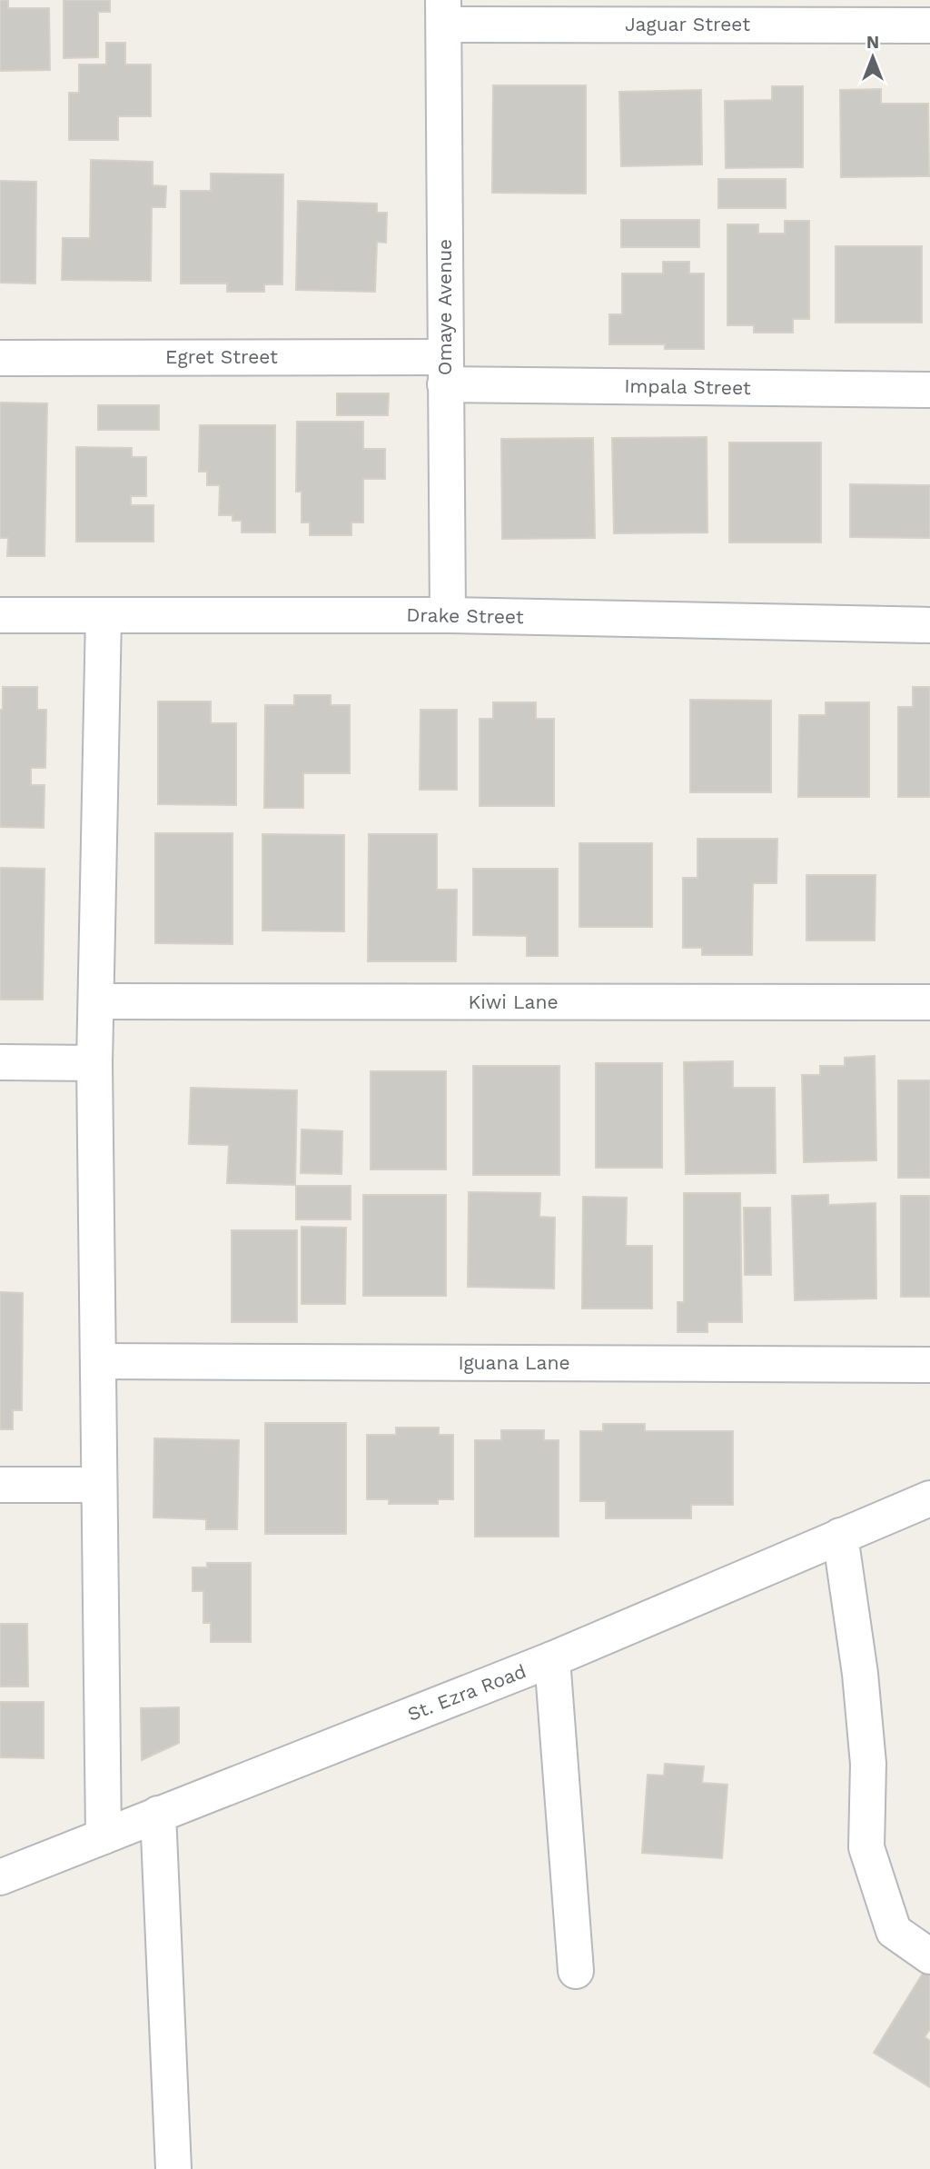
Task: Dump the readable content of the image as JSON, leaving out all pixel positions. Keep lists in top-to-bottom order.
{
  "streets": {
    "street": [
      "Jaguar Street",
      "Omaye Avenue",
      "Egret Street",
      "Impala Street",
      "Drake Street",
      "Kiwi Lane",
      "Iguana Lane",
      "St. Ezra Road"
    ]
  },
  "crossings": [
    ["Jaguar Street", "Omaye Avenue"],
    ["Omaye Avenue", "Egret Street"],
    ["Omaye Avenue", "Impala Street"],
    ["Omaye Avenue", "Drake Street"],
    ["Egret Street", "Impala Street"]
  ],
  "north": "top"
}
